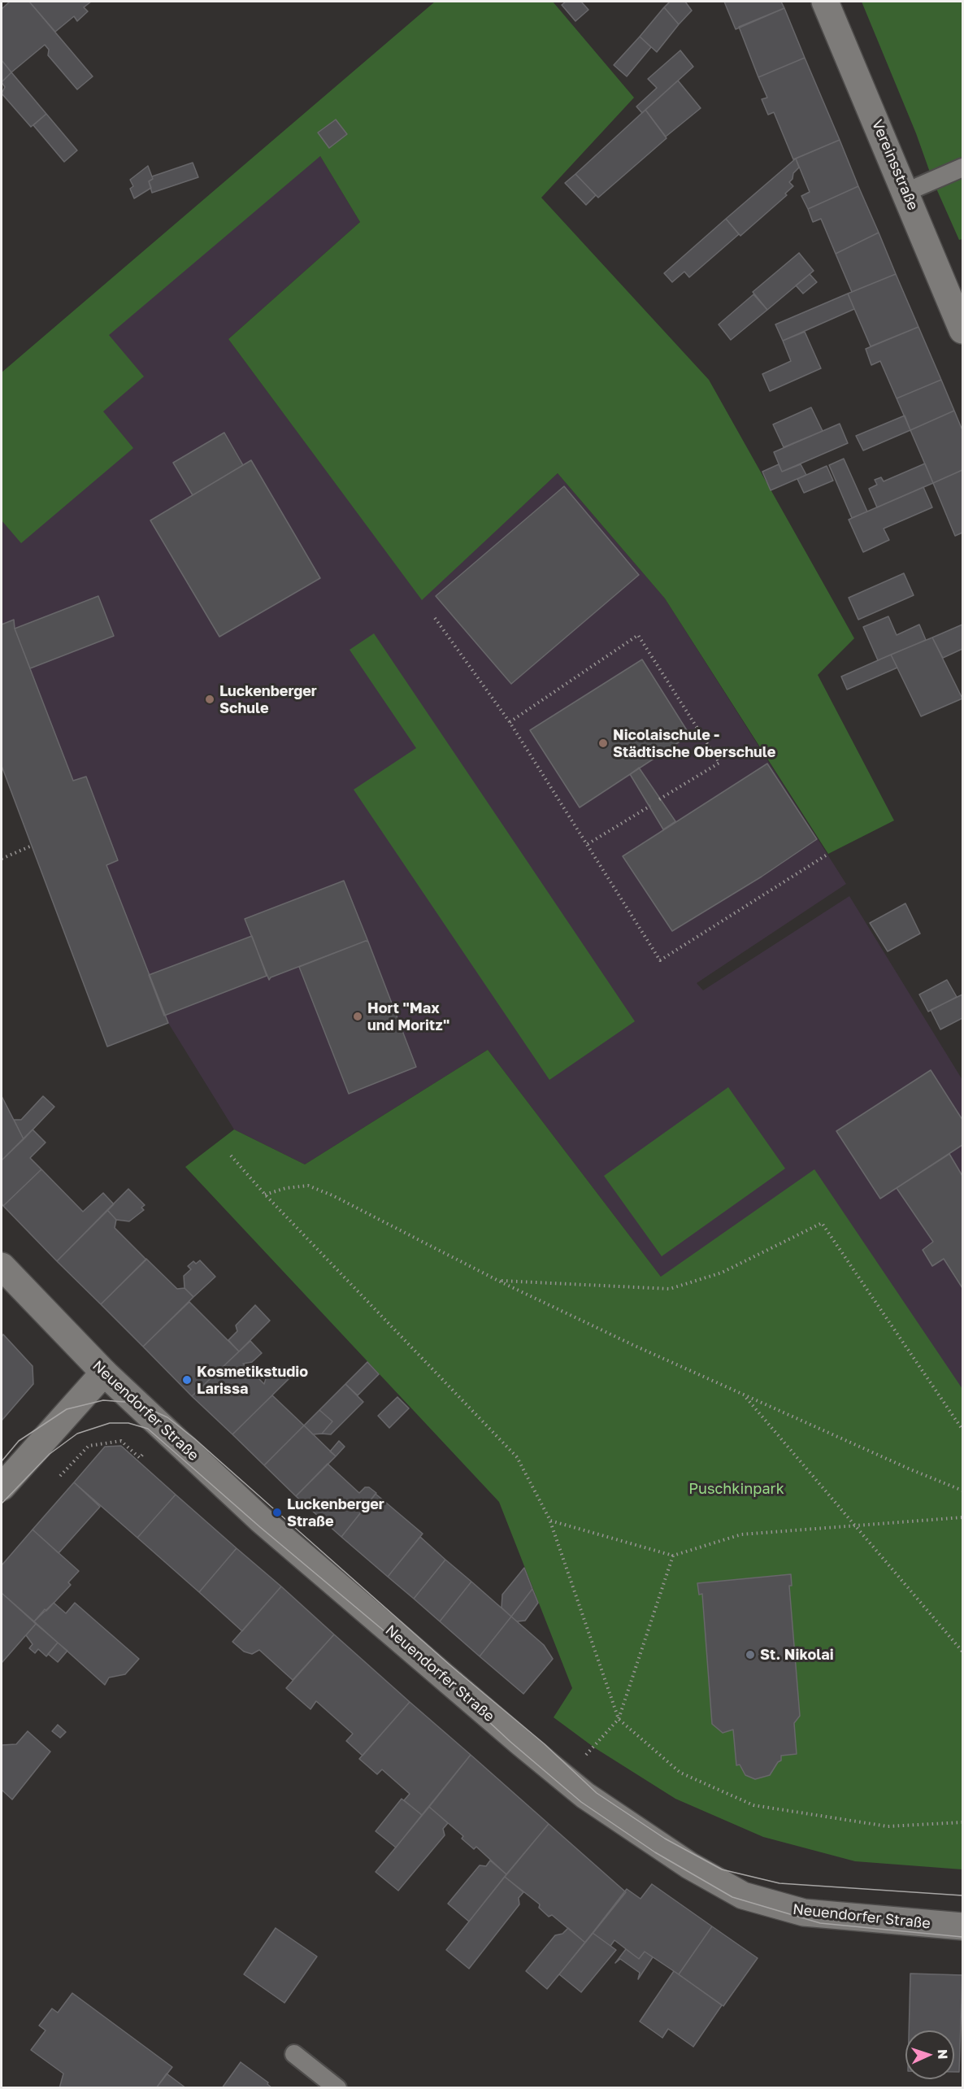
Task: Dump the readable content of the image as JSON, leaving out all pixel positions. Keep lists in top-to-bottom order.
{
  "streets": {
    "street": ["Vereinsstraße", "Neuendorfer Straße"]
  },
  "parks": ["Puschkinpark"],
  "places": [
    "Luckenberger Schule",
    "Nicolaischule - Städtische Oberschule",
    "Hort \"Max und Moritz\"",
    "Kosmetikstudio Larissa",
    "Luckenberger Straße",
    "St. Nikolai"
  ],
  "north": "right"
}
